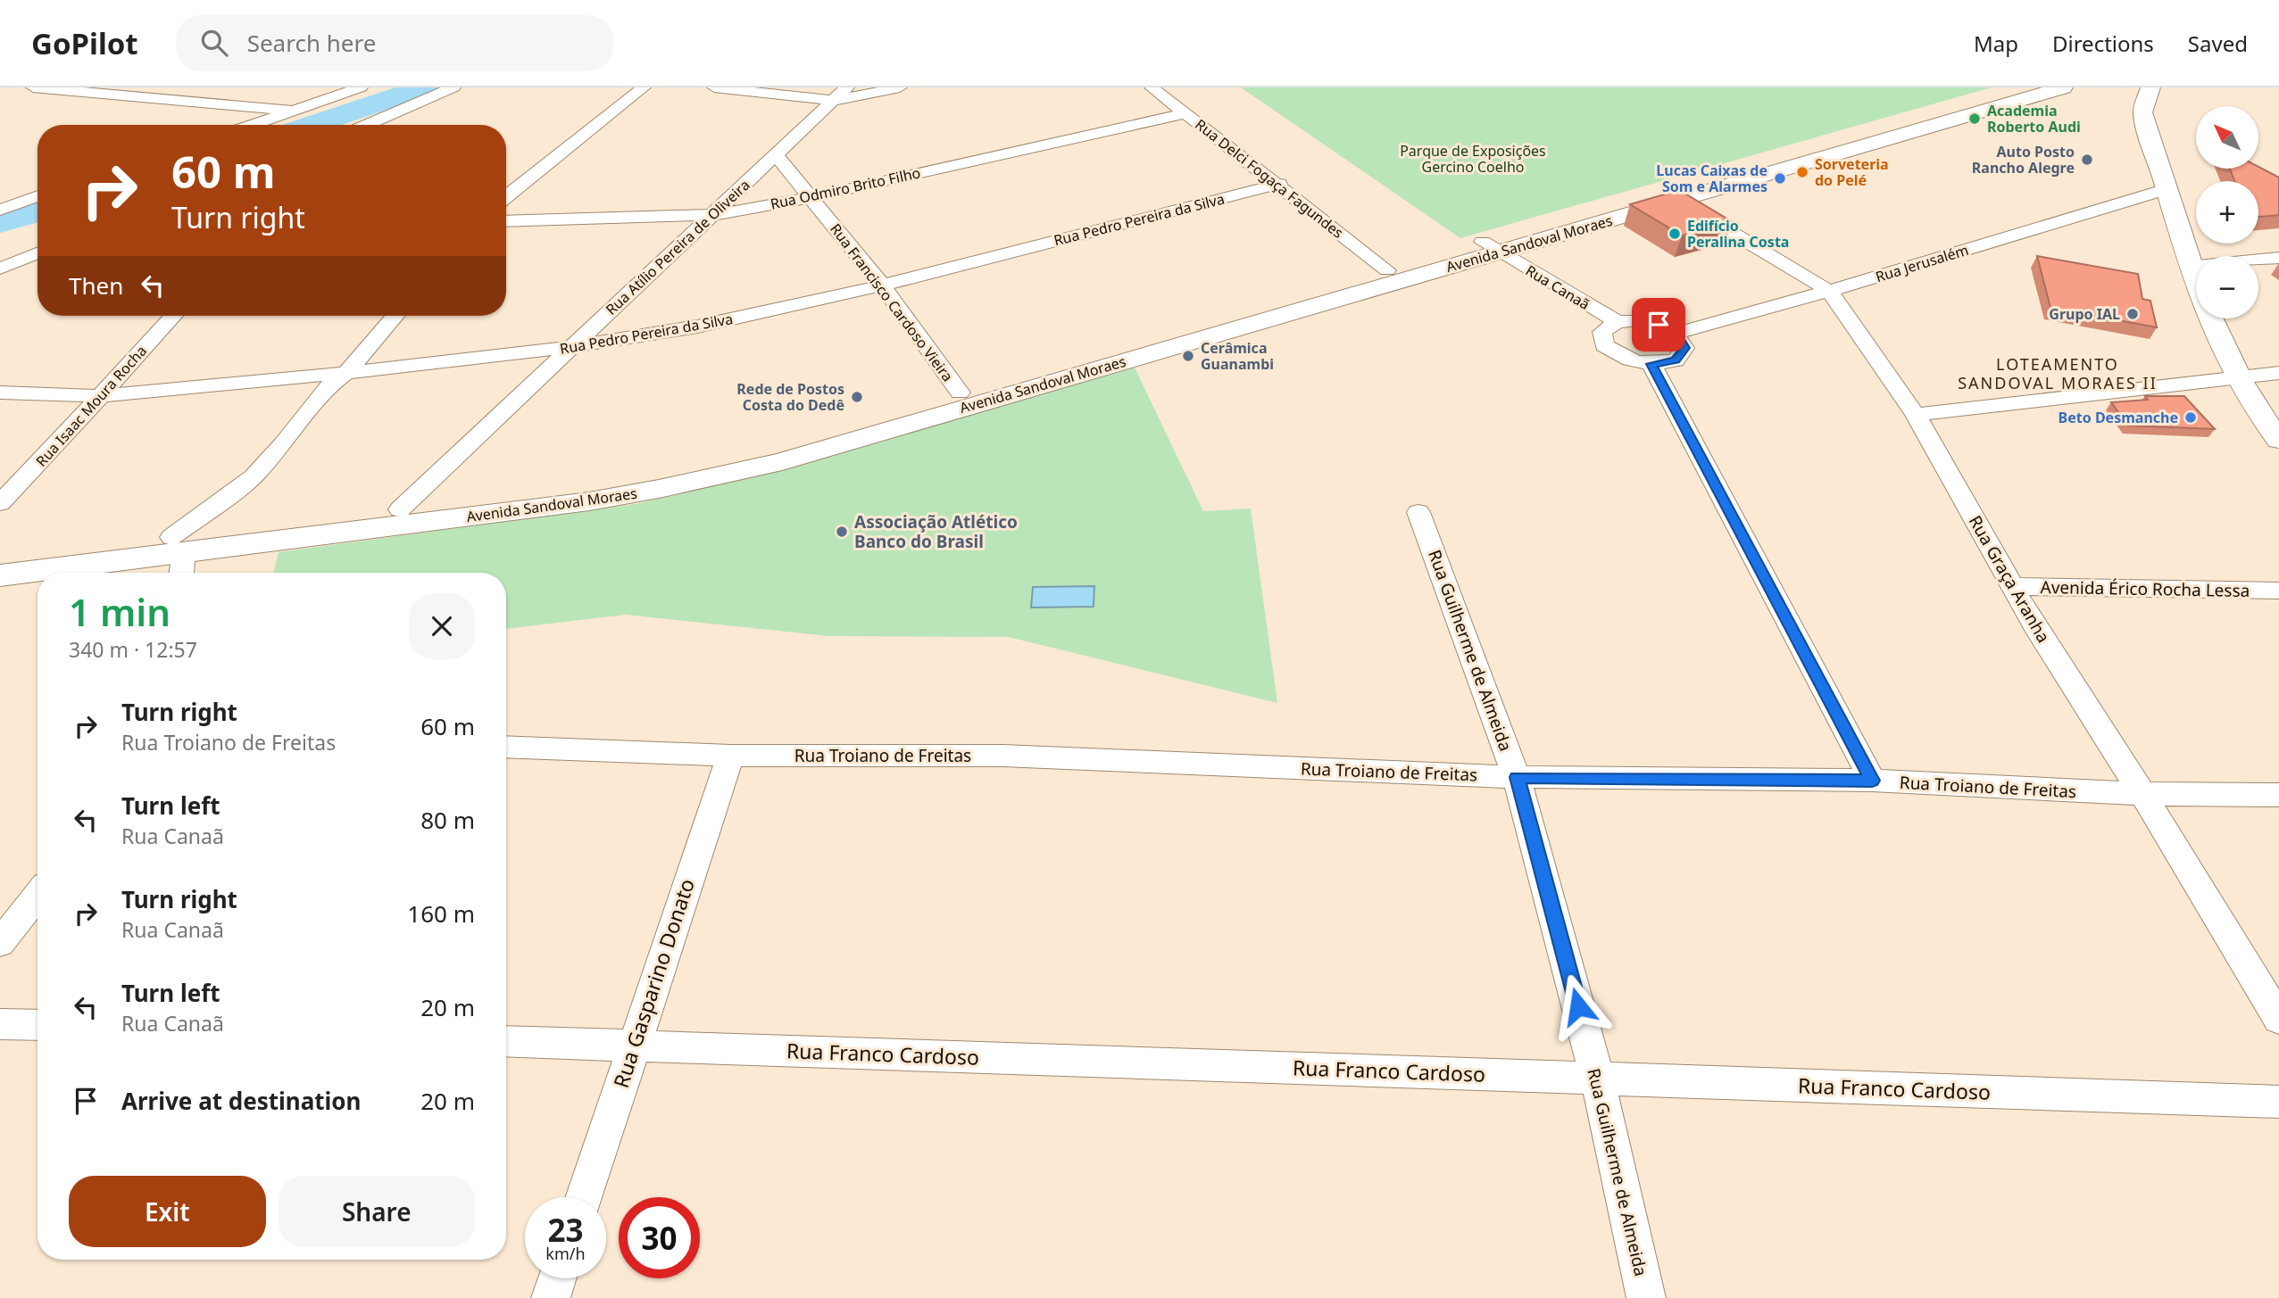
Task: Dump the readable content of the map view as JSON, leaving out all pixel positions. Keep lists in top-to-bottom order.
{
  "streets": {
    "main road": ["Avenida Sandoval Moraes"],
    "street": [
      "Rua Delci Fogaça Fagundes",
      "Rua Odmiro Brito Filho",
      "Rua Pedro Pereira da Silva",
      "Rua Atílio Pereira de Oliveira",
      "Rua Jerusalém",
      "Rua Canaã",
      "Rua Francisco Cardoso Vieira",
      "Rua Isaac Moura Rocha",
      "Rua Graça Aranha",
      "Avenida Érico Rocha Lessa",
      "Rua Guilherme de Almeida",
      "Rua Troiano de Freitas",
      "Rua Gasparino Donato",
      "Rua Franco Cardoso"
    ]
  },
  "crossings": [
    ["Rua Delci Fogaça Fagundes", "Rua Odmiro Brito Filho"],
    ["Rua Delci Fogaça Fagundes", "Rua Pedro Pereira da Silva"],
    ["Rua Delci Fogaça Fagundes", "Avenida Sandoval Moraes"],
    ["Rua Odmiro Brito Filho", "Rua Atílio Pereira de Oliveira"],
    ["Rua Odmiro Brito Filho", "Rua Francisco Cardoso Vieira"],
    ["Rua Pedro Pereira da Silva", "Rua Atílio Pereira de Oliveira"],
    ["Rua Pedro Pereira da Silva", "Rua Francisco Cardoso Vieira"],
    ["Rua Pedro Pereira da Silva", "Rua Isaac Moura Rocha"],
    ["Avenida Sandoval Moraes", "Rua Atílio Pereira de Oliveira"],
    ["Avenida Sandoval Moraes", "Rua Canaã"],
    ["Avenida Sandoval Moraes", "Rua Francisco Cardoso Vieira"],
    ["Avenida Sandoval Moraes", "Rua Graça Aranha"],
    ["Rua Atílio Pereira de Oliveira", "Rua Francisco Cardoso Vieira"],
    ["Rua Jerusalém", "Rua Canaã"],
    ["Rua Jerusalém", "Rua Graça Aranha"],
    ["Rua Graça Aranha", "Avenida Érico Rocha Lessa"],
    ["Rua Graça Aranha", "Rua Troiano de Freitas"],
    ["Rua Guilherme de Almeida", "Rua Troiano de Freitas"],
    ["Rua Guilherme de Almeida", "Rua Franco Cardoso"],
    ["Rua Troiano de Freitas", "Rua Gasparino Donato"],
    ["Rua Gasparino Donato", "Rua Franco Cardoso"]
  ],
  "districts": ["LOTEAMENTO SANDOVAL MORAES II"],
  "parks": ["Parque de Exposições Gercino Coelho"],
  "places": [
    "Academia Roberto Audi",
    "Auto Posto Rancho Alegre",
    "Sorveteria do Pelé",
    "Lucas Caixas de Som e Alarmes",
    "Edifício Peralina Costa",
    "Grupo IAL",
    "Cerâmica Guanambi",
    "Rede de Postos Costa do Dedê",
    "Beto Desmanche",
    "Associação Atlético Banco do Brasil"
  ],
  "north": "top left",
  "page": {
    "header": "GoPilot",
    "search": "Search here",
    "nav": ["Map", "Directions", "Saved"],
    "map_buttons": ["+", "−"],
    "turn": ["60 m", "Turn right"],
    "then": "Then",
    "heading": ["1 min", "340 m · 12:57"],
    "list": [
      {
        "name": "Turn right",
        "note": "Rua Troiano de Freitas",
        "value": "60 m"
      },
      {
        "name": "Turn left",
        "note": "Rua Canaã",
        "value": "80 m"
      },
      {
        "name": "Turn right",
        "note": "Rua Canaã",
        "value": "160 m"
      },
      {
        "name": "Turn left",
        "note": "Rua Canaã",
        "value": "20 m"
      },
      {
        "name": "Arrive at destination",
        "value": "20 m"
      }
    ],
    "buttons": ["Exit", "Share"],
    "speed": "23 km/h",
    "limit": "30"
  }
}
